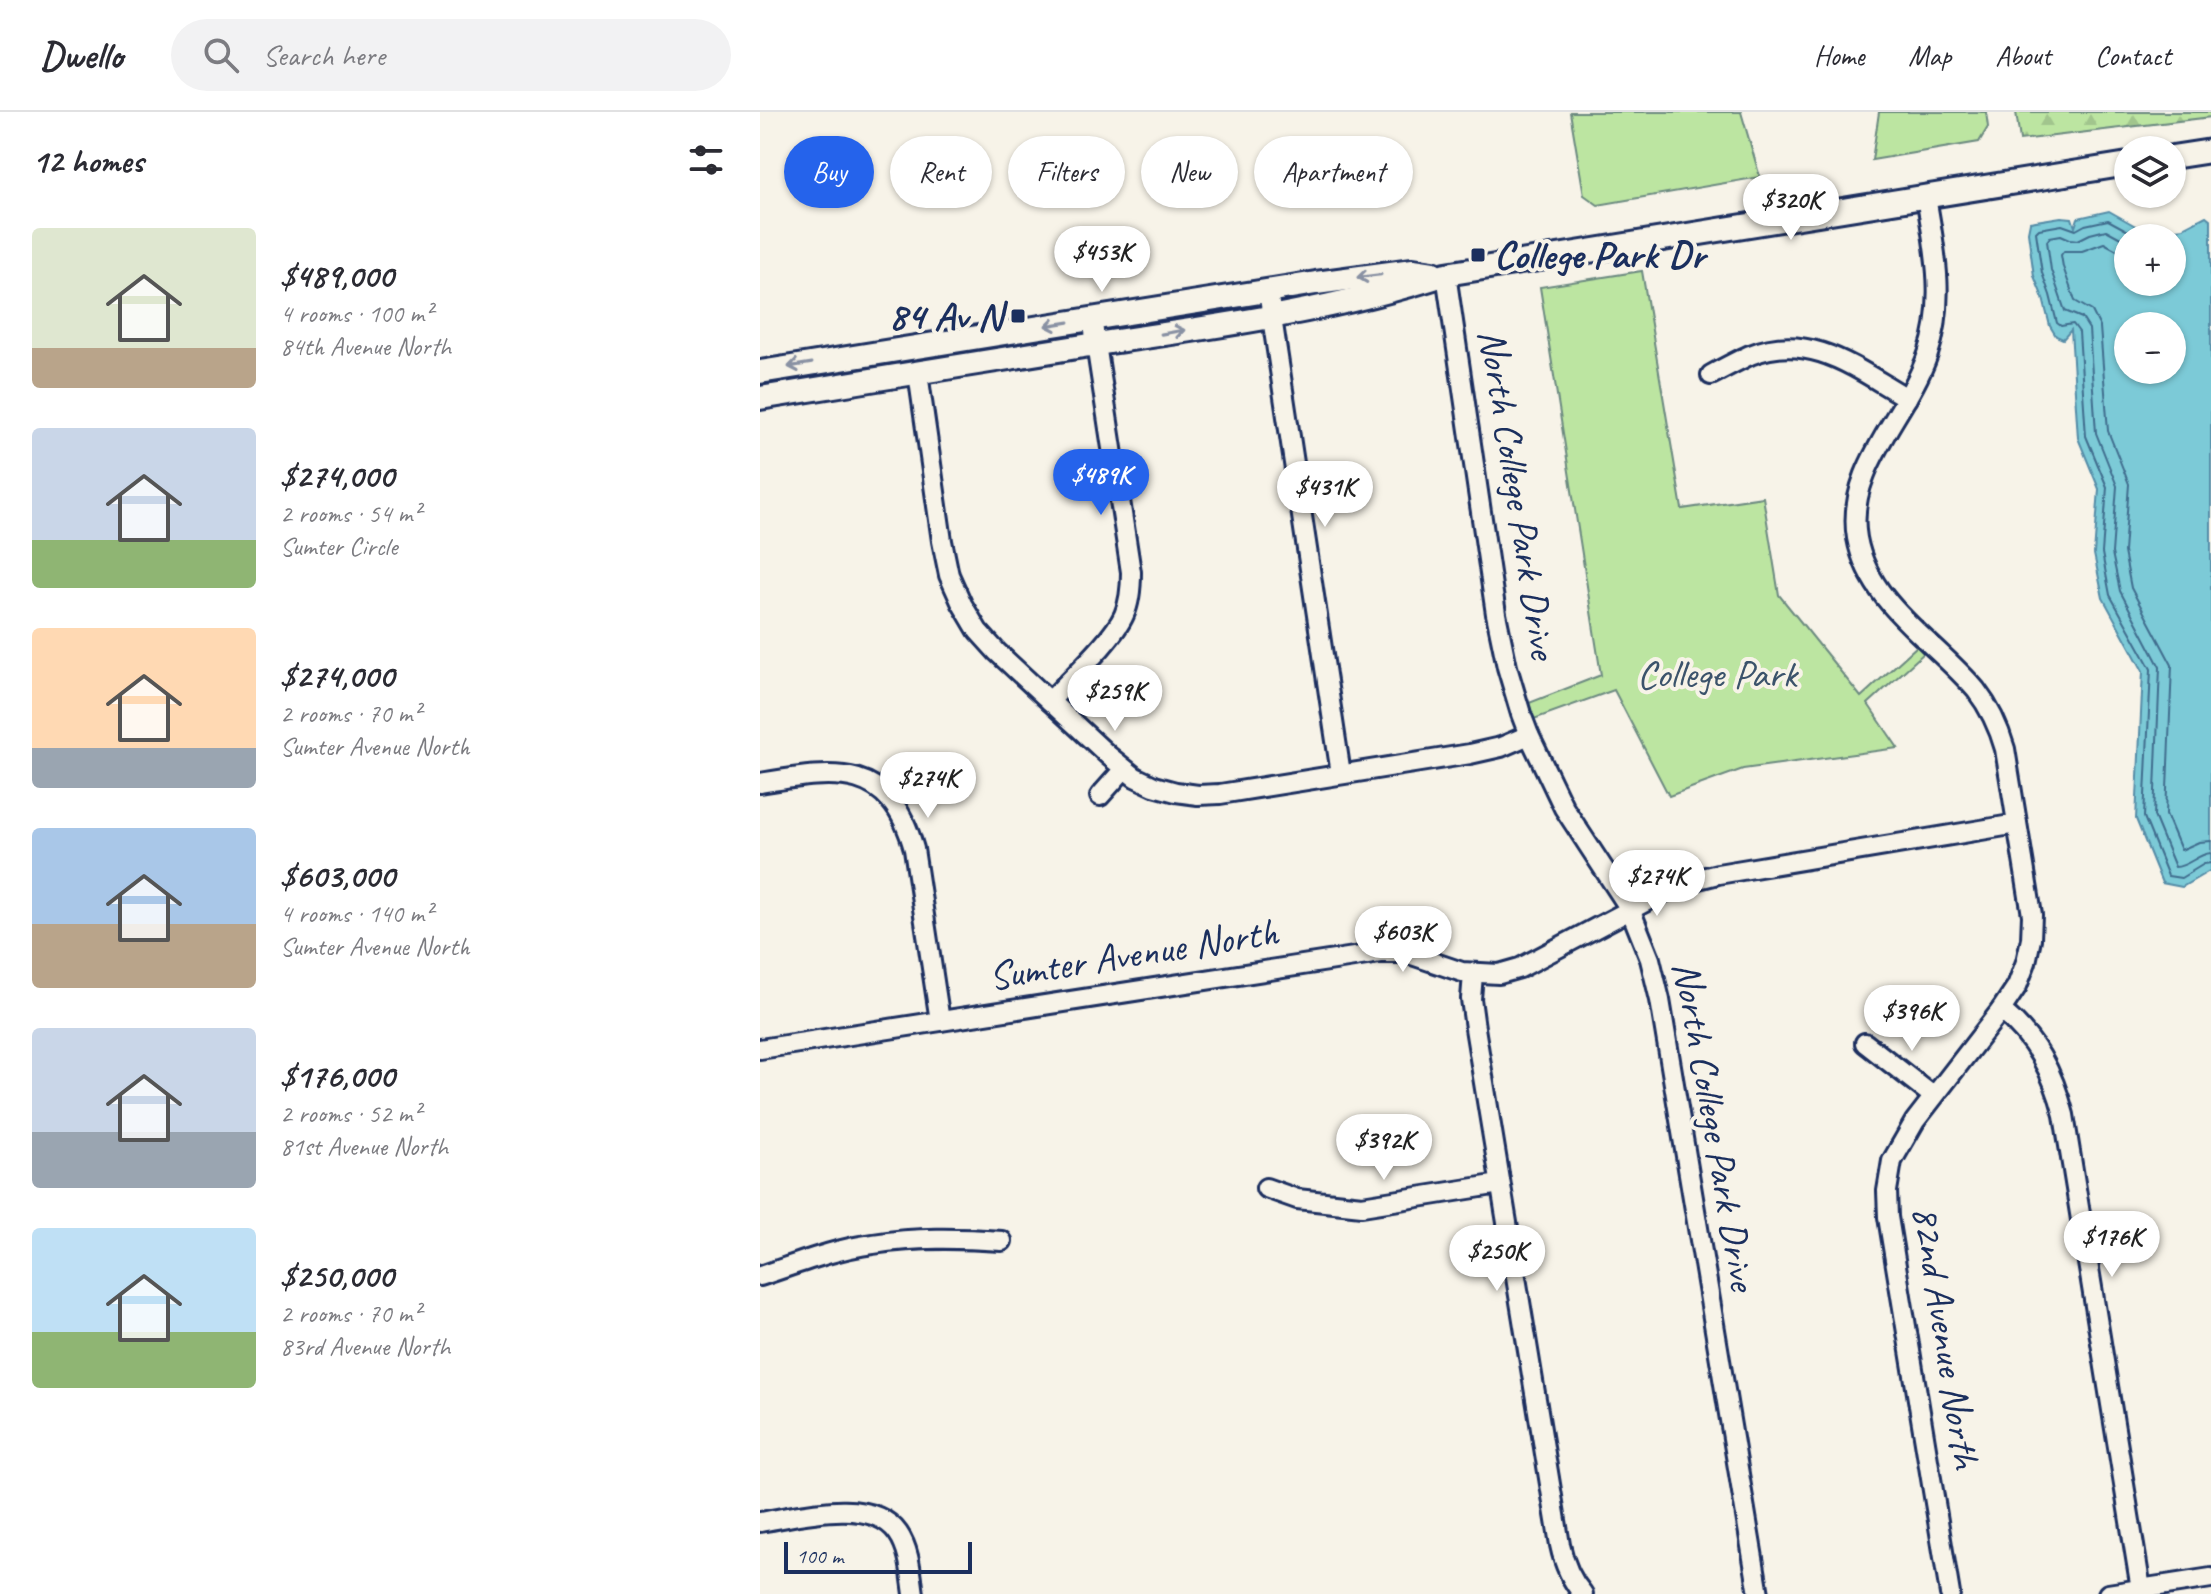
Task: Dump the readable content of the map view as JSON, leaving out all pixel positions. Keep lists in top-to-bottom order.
{
  "streets": {
    "street": ["North College Park Drive", "Sumter Avenue North", "82nd Avenue North"]
  },
  "crossings": [
    ["North College Park Drive", "Sumter Avenue North"],
    ["Sumter Avenue North", "82nd Avenue North"]
  ],
  "parks": ["College Park"],
  "places": {
    "transit": ["College Park Dr", "84 Av N"]
  },
  "scale_bar": "100 m",
  "page": {
    "header": "Dwello",
    "search": "Search here",
    "nav": [
      "Home",
      "Map",
      "About",
      "Contact"
    ],
    "heading": "12 homes",
    "map_buttons": ["+", "−"],
    "chip": [
      "Buy",
      "Rent",
      "Filters",
      "New",
      "Apartment"
    ],
    "price": [
      "$320K",
      "$453K",
      "$489K",
      "$431K",
      "$259K",
      "$274K",
      "$274K",
      "$603K",
      "$396K",
      "$392K",
      "$176K",
      "$250K"
    ],
    "list": [
      {
        "name": "$489,000",
        "note": "4 rooms · 100 m² · 84th Avenue North"
      },
      {
        "name": "$274,000",
        "note": "2 rooms · 54 m² · Sumter Circle"
      },
      {
        "name": "$274,000",
        "note": "2 rooms · 70 m² · Sumter Avenue North"
      },
      {
        "name": "$603,000",
        "note": "4 rooms · 140 m² · Sumter Avenue North"
      },
      {
        "name": "$176,000",
        "note": "2 rooms · 52 m² · 81st Avenue North"
      },
      {
        "name": "$250,000",
        "note": "2 rooms · 70 m² · 83rd Avenue North"
      }
    ],
    "scale": "100 m"
  }
}
